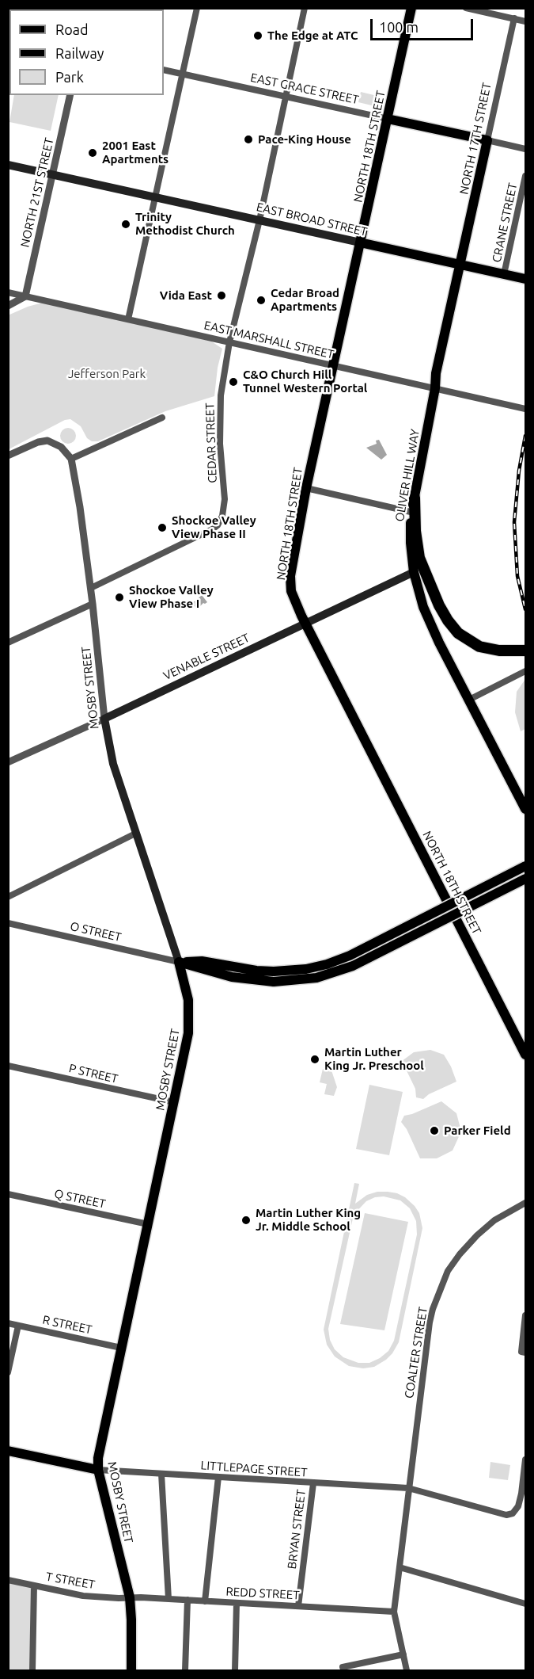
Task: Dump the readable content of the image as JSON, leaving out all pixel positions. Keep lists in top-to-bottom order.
{
  "streets": {
    "main road": [
      "EAST GRACE STREET",
      "NORTH 17TH STREET",
      "NORTH 18TH STREET",
      "EAST BROAD STREET",
      "OLIVER HILL WAY",
      "VENABLE STREET",
      "MOSBY STREET"
    ],
    "street": [
      "NORTH 21ST STREET",
      "CRANE STREET",
      "EAST MARSHALL STREET",
      "CEDAR STREET",
      "O STREET",
      "P STREET",
      "Q STREET",
      "R STREET",
      "COALTER STREET",
      "LITTLEPAGE STREET",
      "BRYAN STREET",
      "T STREET",
      "REDD STREET"
    ]
  },
  "crossings": [
    ["EAST GRACE STREET", "NORTH 17TH STREET"],
    ["EAST GRACE STREET", "NORTH 18TH STREET"],
    ["EAST GRACE STREET", "CEDAR STREET"],
    ["NORTH 17TH STREET", "EAST BROAD STREET"],
    ["NORTH 17TH STREET", "OLIVER HILL WAY"],
    ["NORTH 18TH STREET", "EAST BROAD STREET"],
    ["NORTH 18TH STREET", "EAST MARSHALL STREET"],
    ["NORTH 18TH STREET", "VENABLE STREET"],
    ["NORTH 21ST STREET", "EAST BROAD STREET"],
    ["NORTH 21ST STREET", "EAST MARSHALL STREET"],
    ["EAST BROAD STREET", "CRANE STREET"],
    ["EAST BROAD STREET", "CEDAR STREET"],
    ["EAST BROAD STREET", "OLIVER HILL WAY"],
    ["EAST MARSHALL STREET", "CEDAR STREET"],
    ["EAST MARSHALL STREET", "OLIVER HILL WAY"],
    ["CEDAR STREET", "MOSBY STREET"],
    ["OLIVER HILL WAY", "VENABLE STREET"],
    ["VENABLE STREET", "MOSBY STREET"],
    ["MOSBY STREET", "O STREET"],
    ["MOSBY STREET", "P STREET"],
    ["MOSBY STREET", "Q STREET"],
    ["MOSBY STREET", "R STREET"],
    ["MOSBY STREET", "LITTLEPAGE STREET"],
    ["MOSBY STREET", "T STREET"],
    ["MOSBY STREET", "REDD STREET"],
    ["COALTER STREET", "LITTLEPAGE STREET"],
    ["COALTER STREET", "REDD STREET"],
    ["LITTLEPAGE STREET", "BRYAN STREET"],
    ["BRYAN STREET", "REDD STREET"],
    ["T STREET", "REDD STREET"]
  ],
  "parks": ["Jefferson Park"],
  "places": [
    "The Edge at ATC",
    "Pace-King House",
    "2001 East Apartments",
    "Trinity Methodist Church",
    "Vida East",
    "Cedar Broad Apartments",
    "C&O Church Hill Tunnel Western Portal",
    "Shockoe Valley View Phase II",
    "Shockoe Valley View Phase I",
    "Martin Luther King Jr. Preschool",
    "Parker Field",
    "Martin Luther King Jr. Middle School"
  ],
  "legend": ["Road", "Railway", "Park"],
  "scale_bar": "100 m"
}
